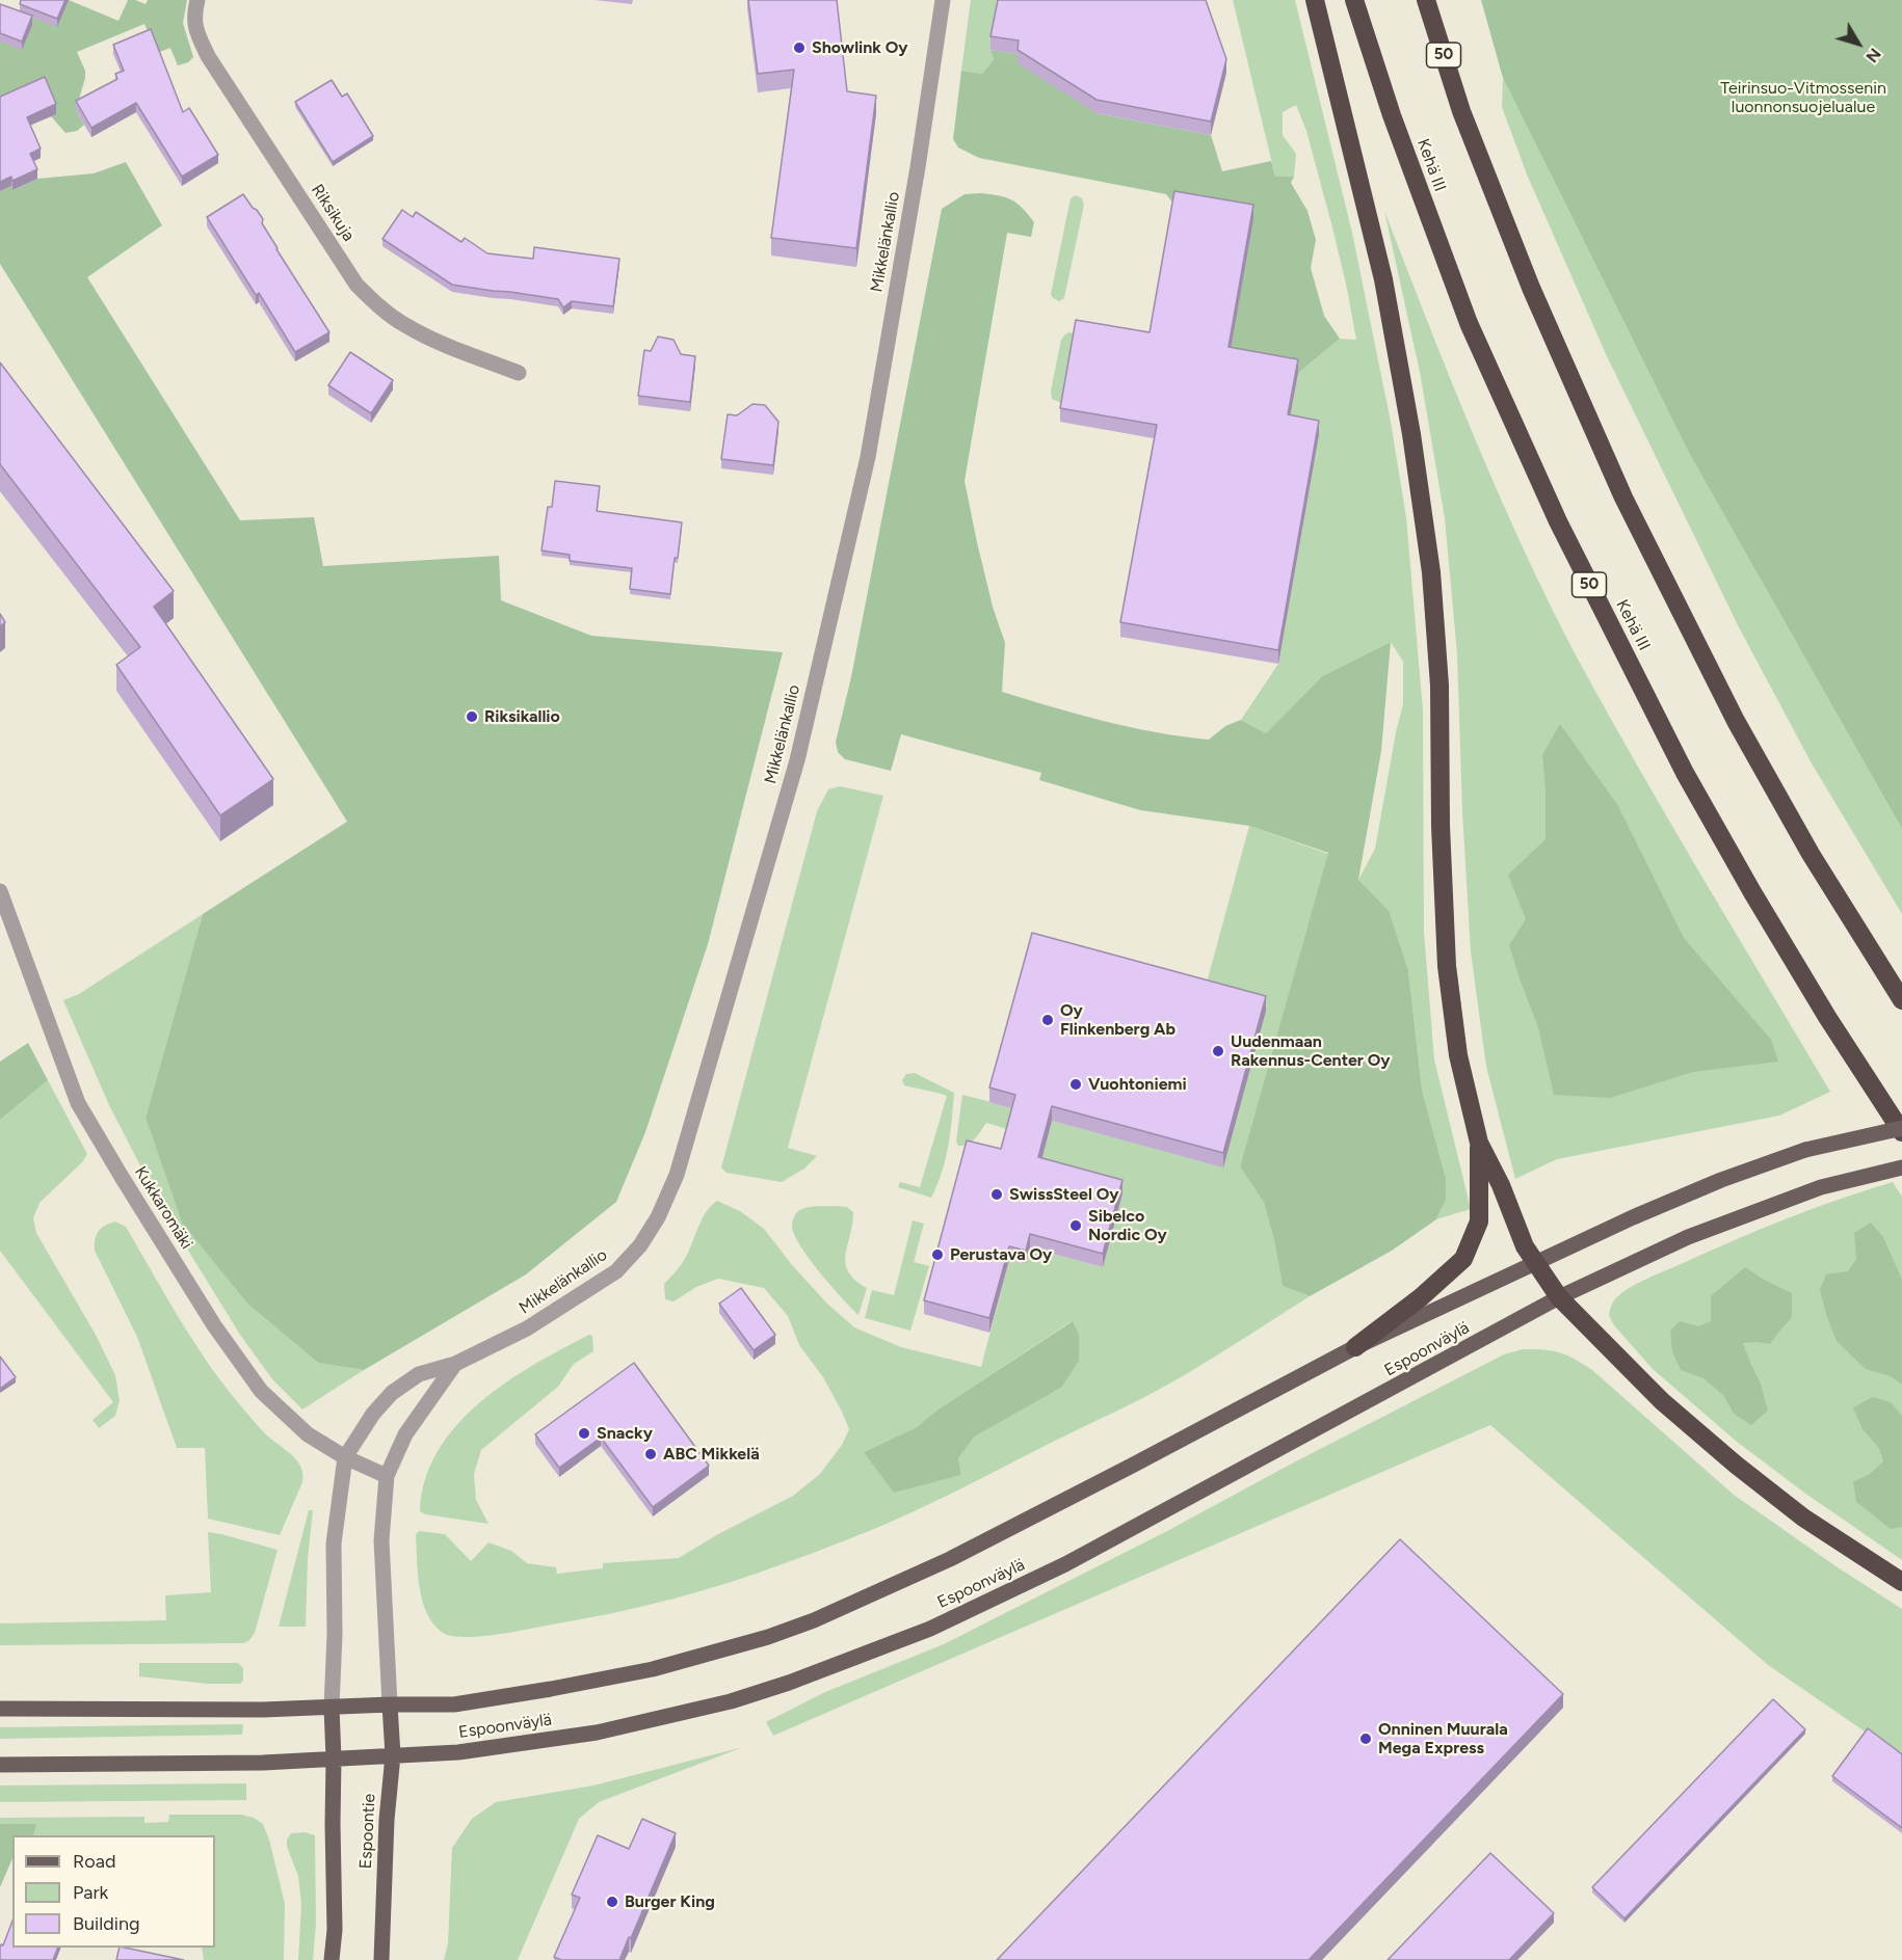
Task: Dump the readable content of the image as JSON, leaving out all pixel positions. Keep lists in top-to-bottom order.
{
  "streets": {
    "highway": ["50", "Kehä III"],
    "main road": ["Espoonväylä", "Espoontie"],
    "street": ["Riksikuja", "Mikkelänkallio", "Kukkaromäki"]
  },
  "crossings": [
    ["Kehä III", "Espoonväylä"],
    ["Mikkelänkallio", "Kukkaromäki"],
    ["Mikkelänkallio", "Espoonväylä"],
    ["Mikkelänkallio", "Espoontie"],
    ["Espoonväylä", "Espoontie"]
  ],
  "parks": ["Teirinsuo-Vitmossenin luonnonsuojelualue"],
  "places": [
    "Showlink Oy",
    "Riksikallio",
    "Oy Flinkenberg Ab",
    "Uudenmaan Rakennus-Center Oy",
    "Vuohtoniemi",
    "SwissSteel Oy",
    "Sibelco Nordic Oy",
    "Perustava Oy",
    "Snacky",
    "ABC Mikkelä",
    "Onninen Muurala Mega Express",
    "Burger King"
  ],
  "legend": ["Road", "Park", "Building"],
  "north": "bottom right"
}
